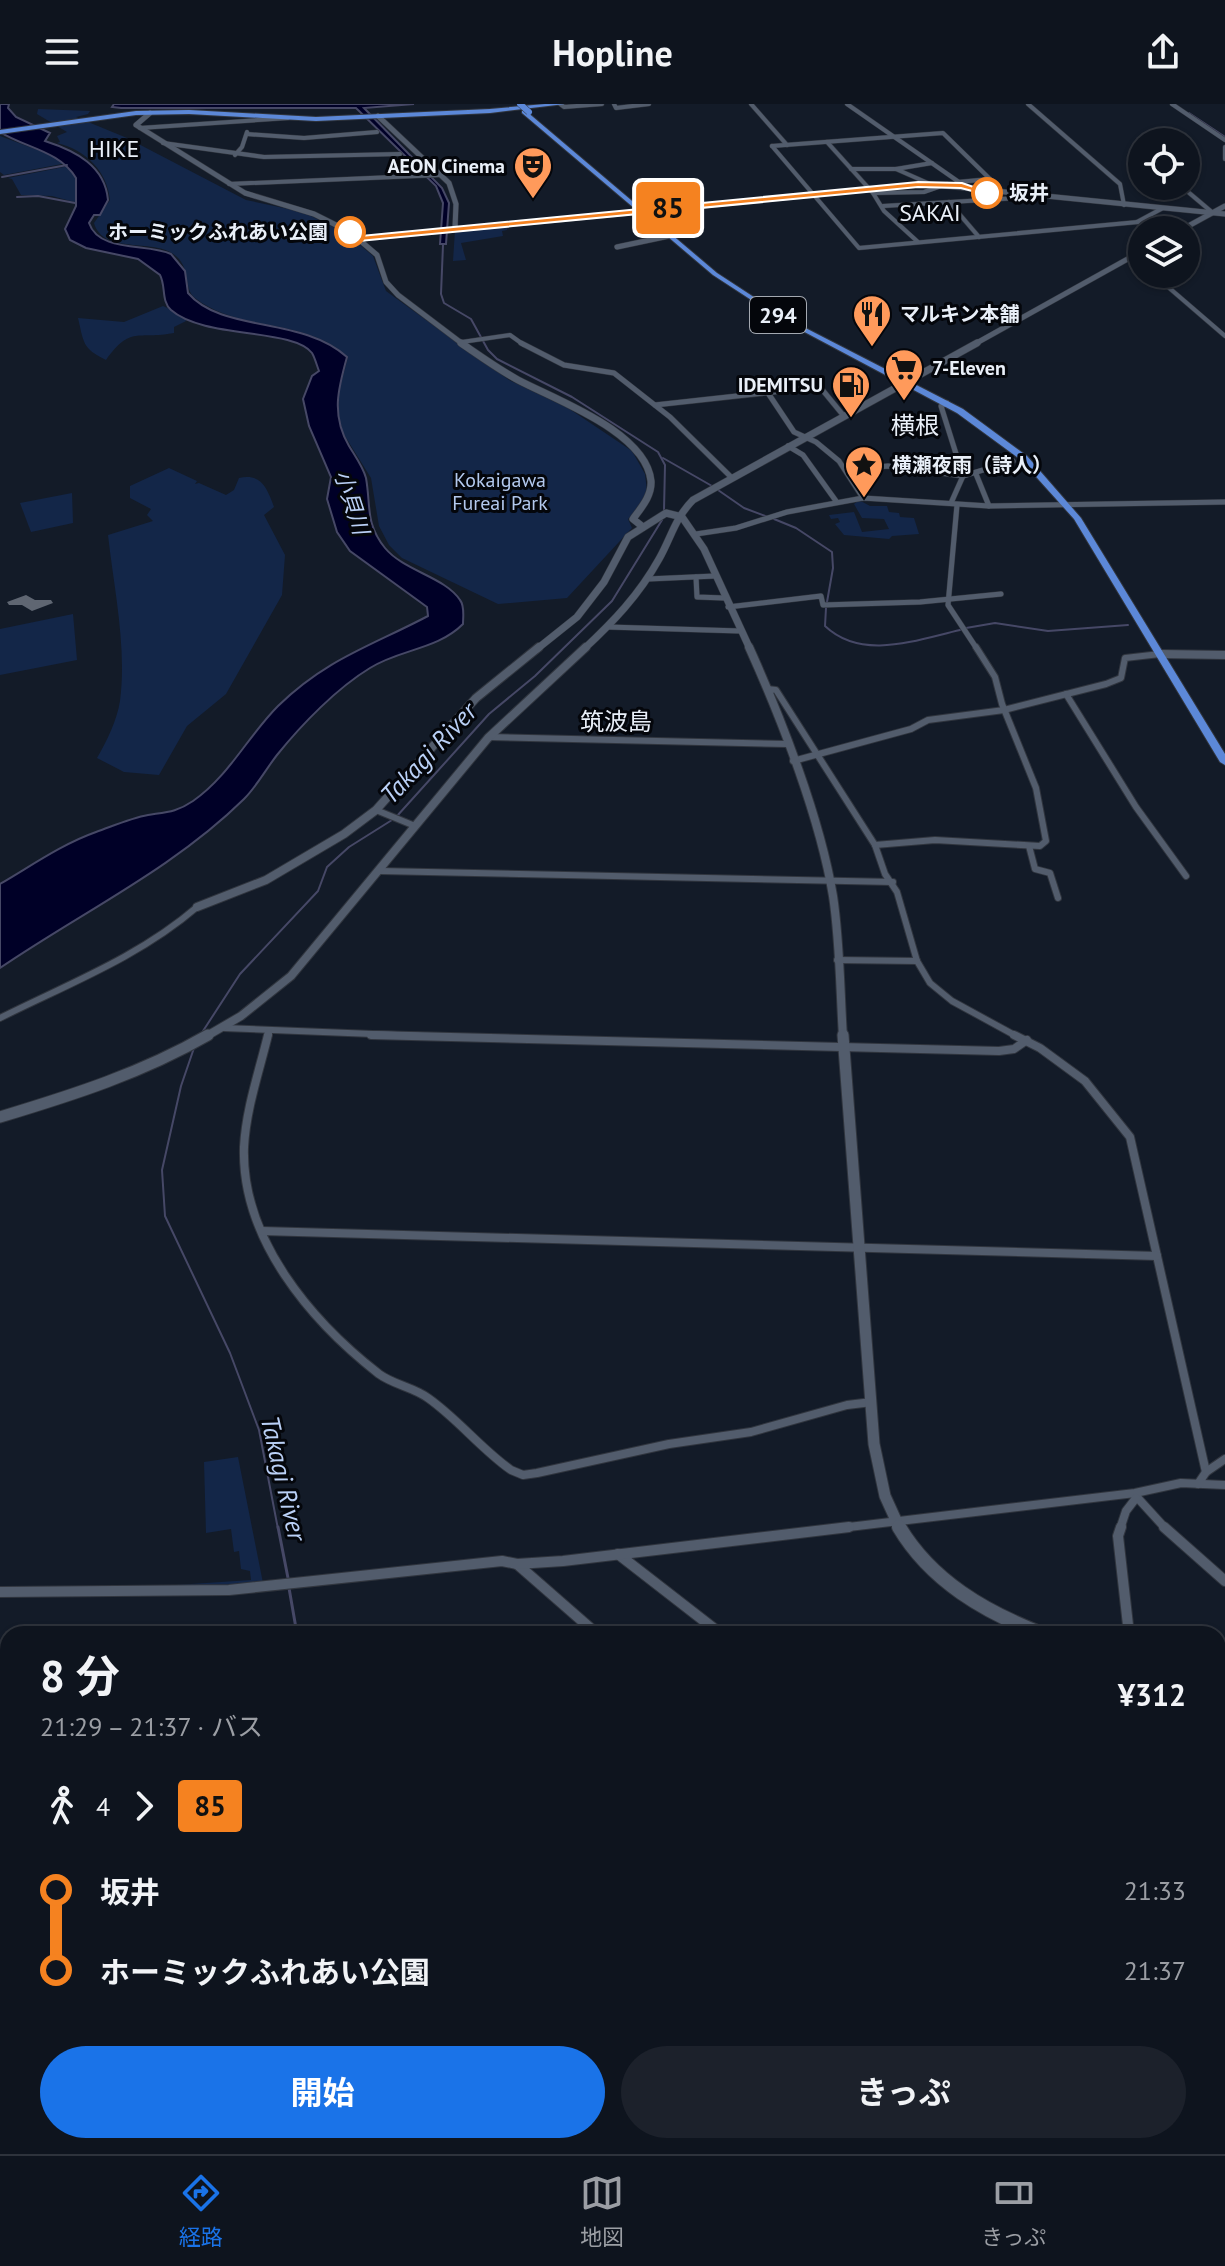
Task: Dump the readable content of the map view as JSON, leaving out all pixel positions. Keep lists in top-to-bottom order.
{
  "streets": {
    "highway": ["294"]
  },
  "districts": [
    "HIKE",
    "SAKAI",
    "横根",
    "筑波島"
  ],
  "water": ["小貝川", "Takagi River"],
  "parks": ["Kokaigawa Fureai Park"],
  "places": {
    "other": ["坂井", "ホーミックふれあい公園"],
    "theatre": ["AEON Cinema"],
    "restaurant": ["マルキン本舗"],
    "supermarket": ["7-Eleven"],
    "fuel station": ["IDEMITSU"],
    "place": ["横瀬夜雨（詩人）"]
  },
  "lines": ["bus line 85"],
  "page": {
    "header": "Hopline",
    "on_map": "85",
    "heading": ["8 分", "21:29 – 21:37 · バス", "¥312"],
    "legs": ["4", "85"],
    "list": [
      {
        "name": "坂井",
        "value": "21:33"
      },
      {
        "name": "ホーミックふれあい公園",
        "value": "21:37"
      }
    ],
    "buttons": ["開始", "きっぷ"],
    "tabs": ["経路", "地図", "きっぷ"]
  }
}
